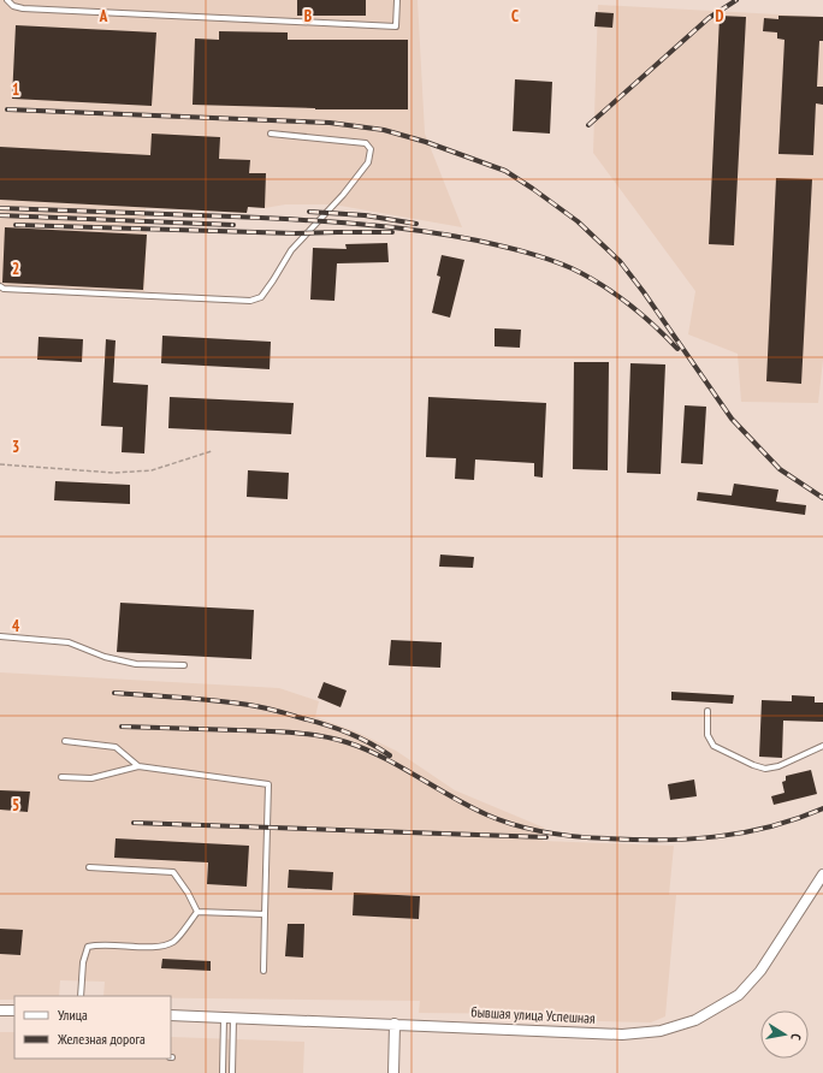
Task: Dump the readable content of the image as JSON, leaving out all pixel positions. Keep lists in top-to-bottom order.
{
  "streets": {
    "street": ["бывшая улица Успешная"]
  },
  "legend": ["Улица", "Железная дорога"],
  "north": "right",
  "grid": {
    "columns": [
      "A",
      "B",
      "C",
      "D"
    ],
    "rows": [
      "1",
      "2",
      "3",
      "4",
      "5"
    ]
  }
}
